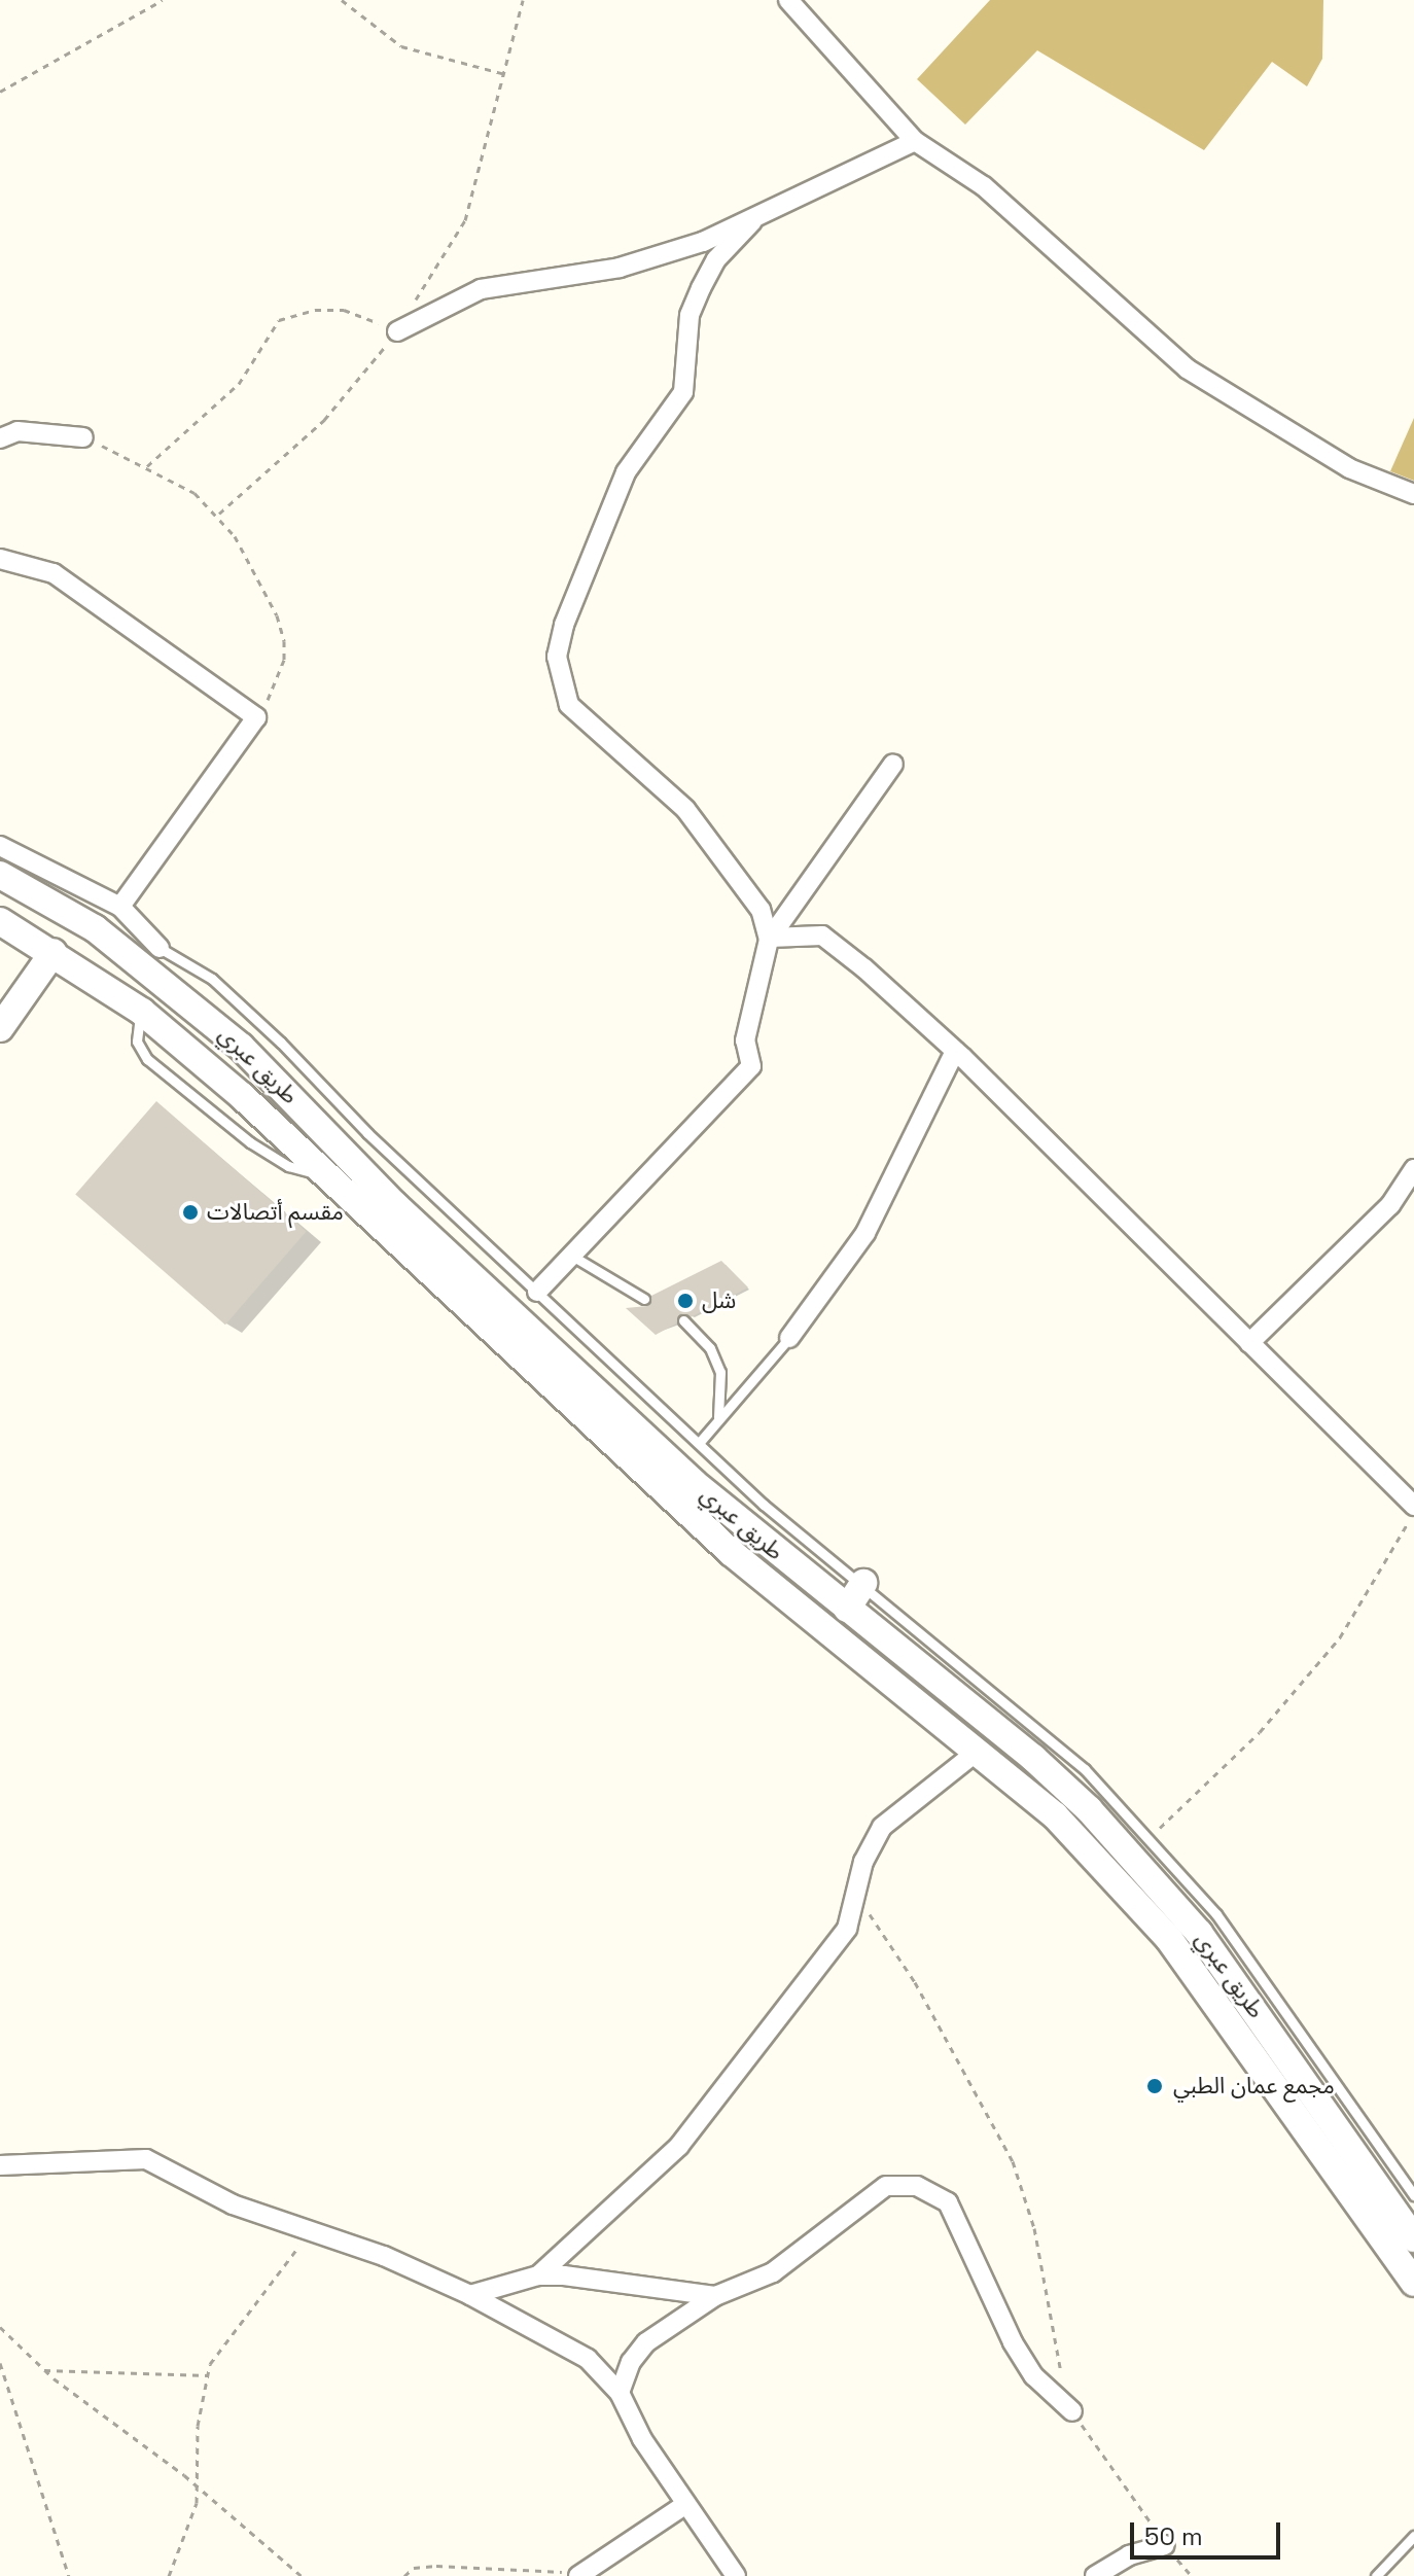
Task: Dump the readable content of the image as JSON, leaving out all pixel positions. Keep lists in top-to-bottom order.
{
  "streets": {
    "main road": ["طريق عبري"]
  },
  "places": ["مقسم أتصالات", "شل", "مجمع عمان الطبي"],
  "scale_bar": "50 m"
}
